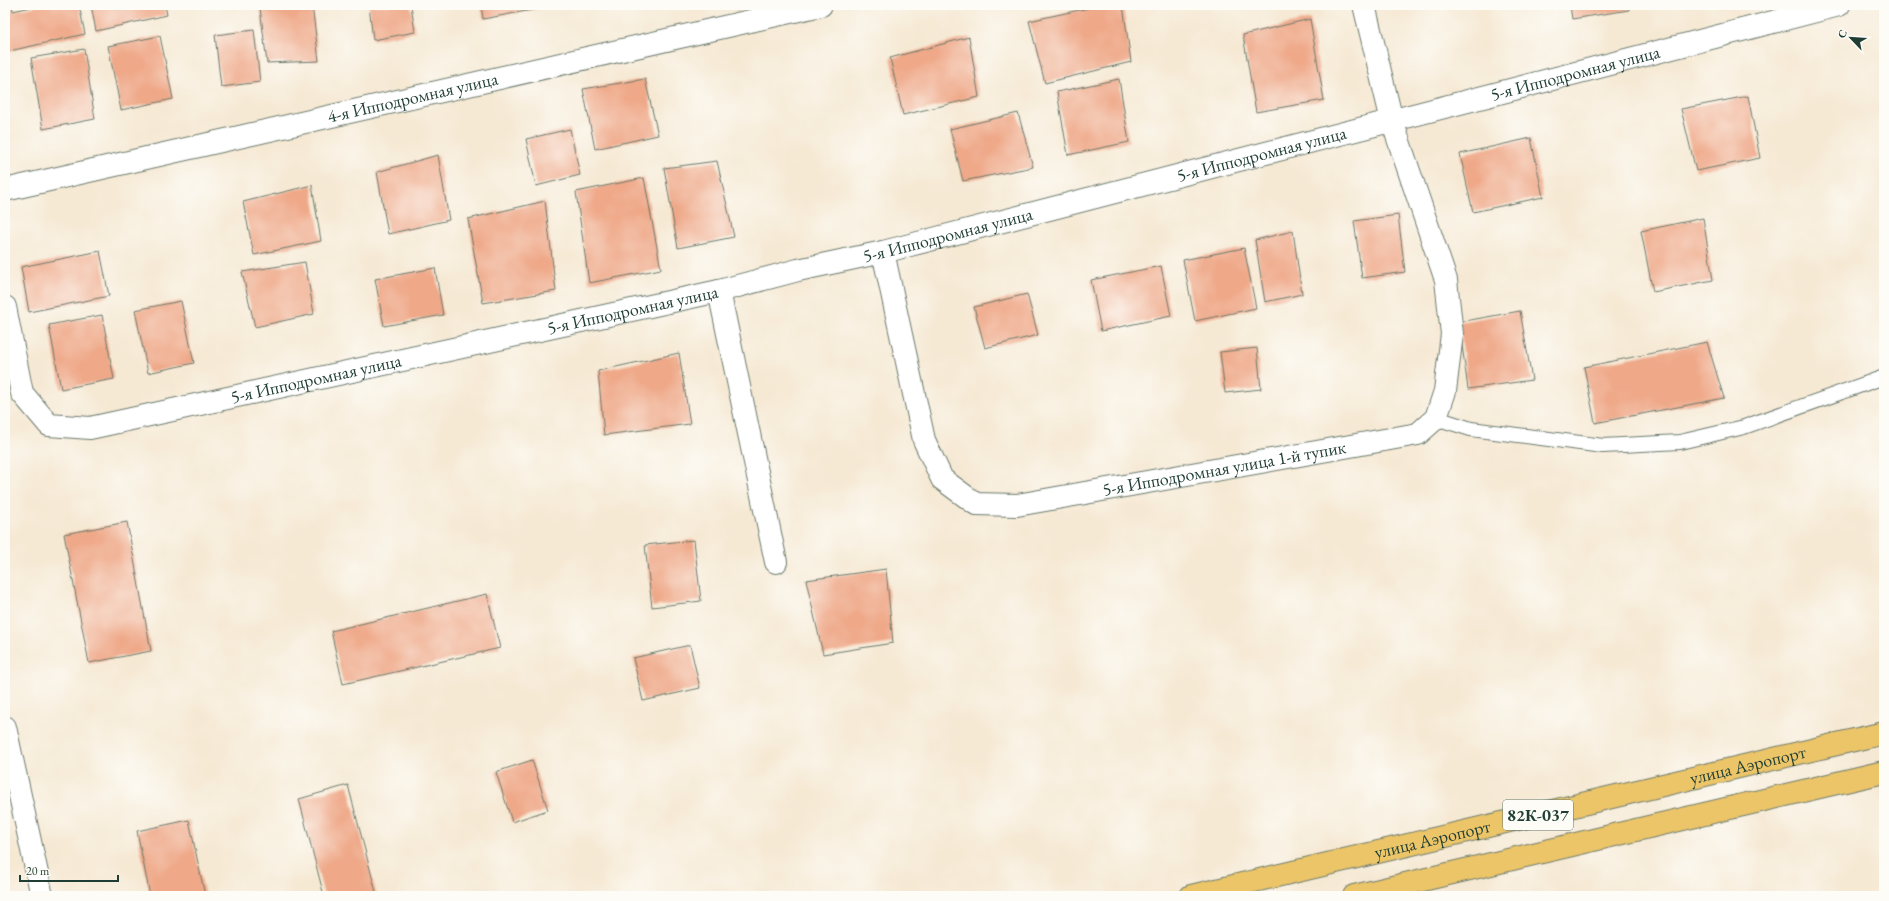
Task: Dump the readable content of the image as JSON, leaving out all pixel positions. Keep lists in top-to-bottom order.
{
  "streets": {
    "main road": ["улица Аэропорт", "82К-037"],
    "street": ["5-я Ипподромная улица", "4-я Ипподромная улица", "5-я Ипподромная улица 1-й тупик"]
  },
  "crossings": [
    ["5-я Ипподромная улица", "5-я Ипподромная улица 1-й тупик"]
  ],
  "scale_bar": "20 m",
  "north": "top left"
}
